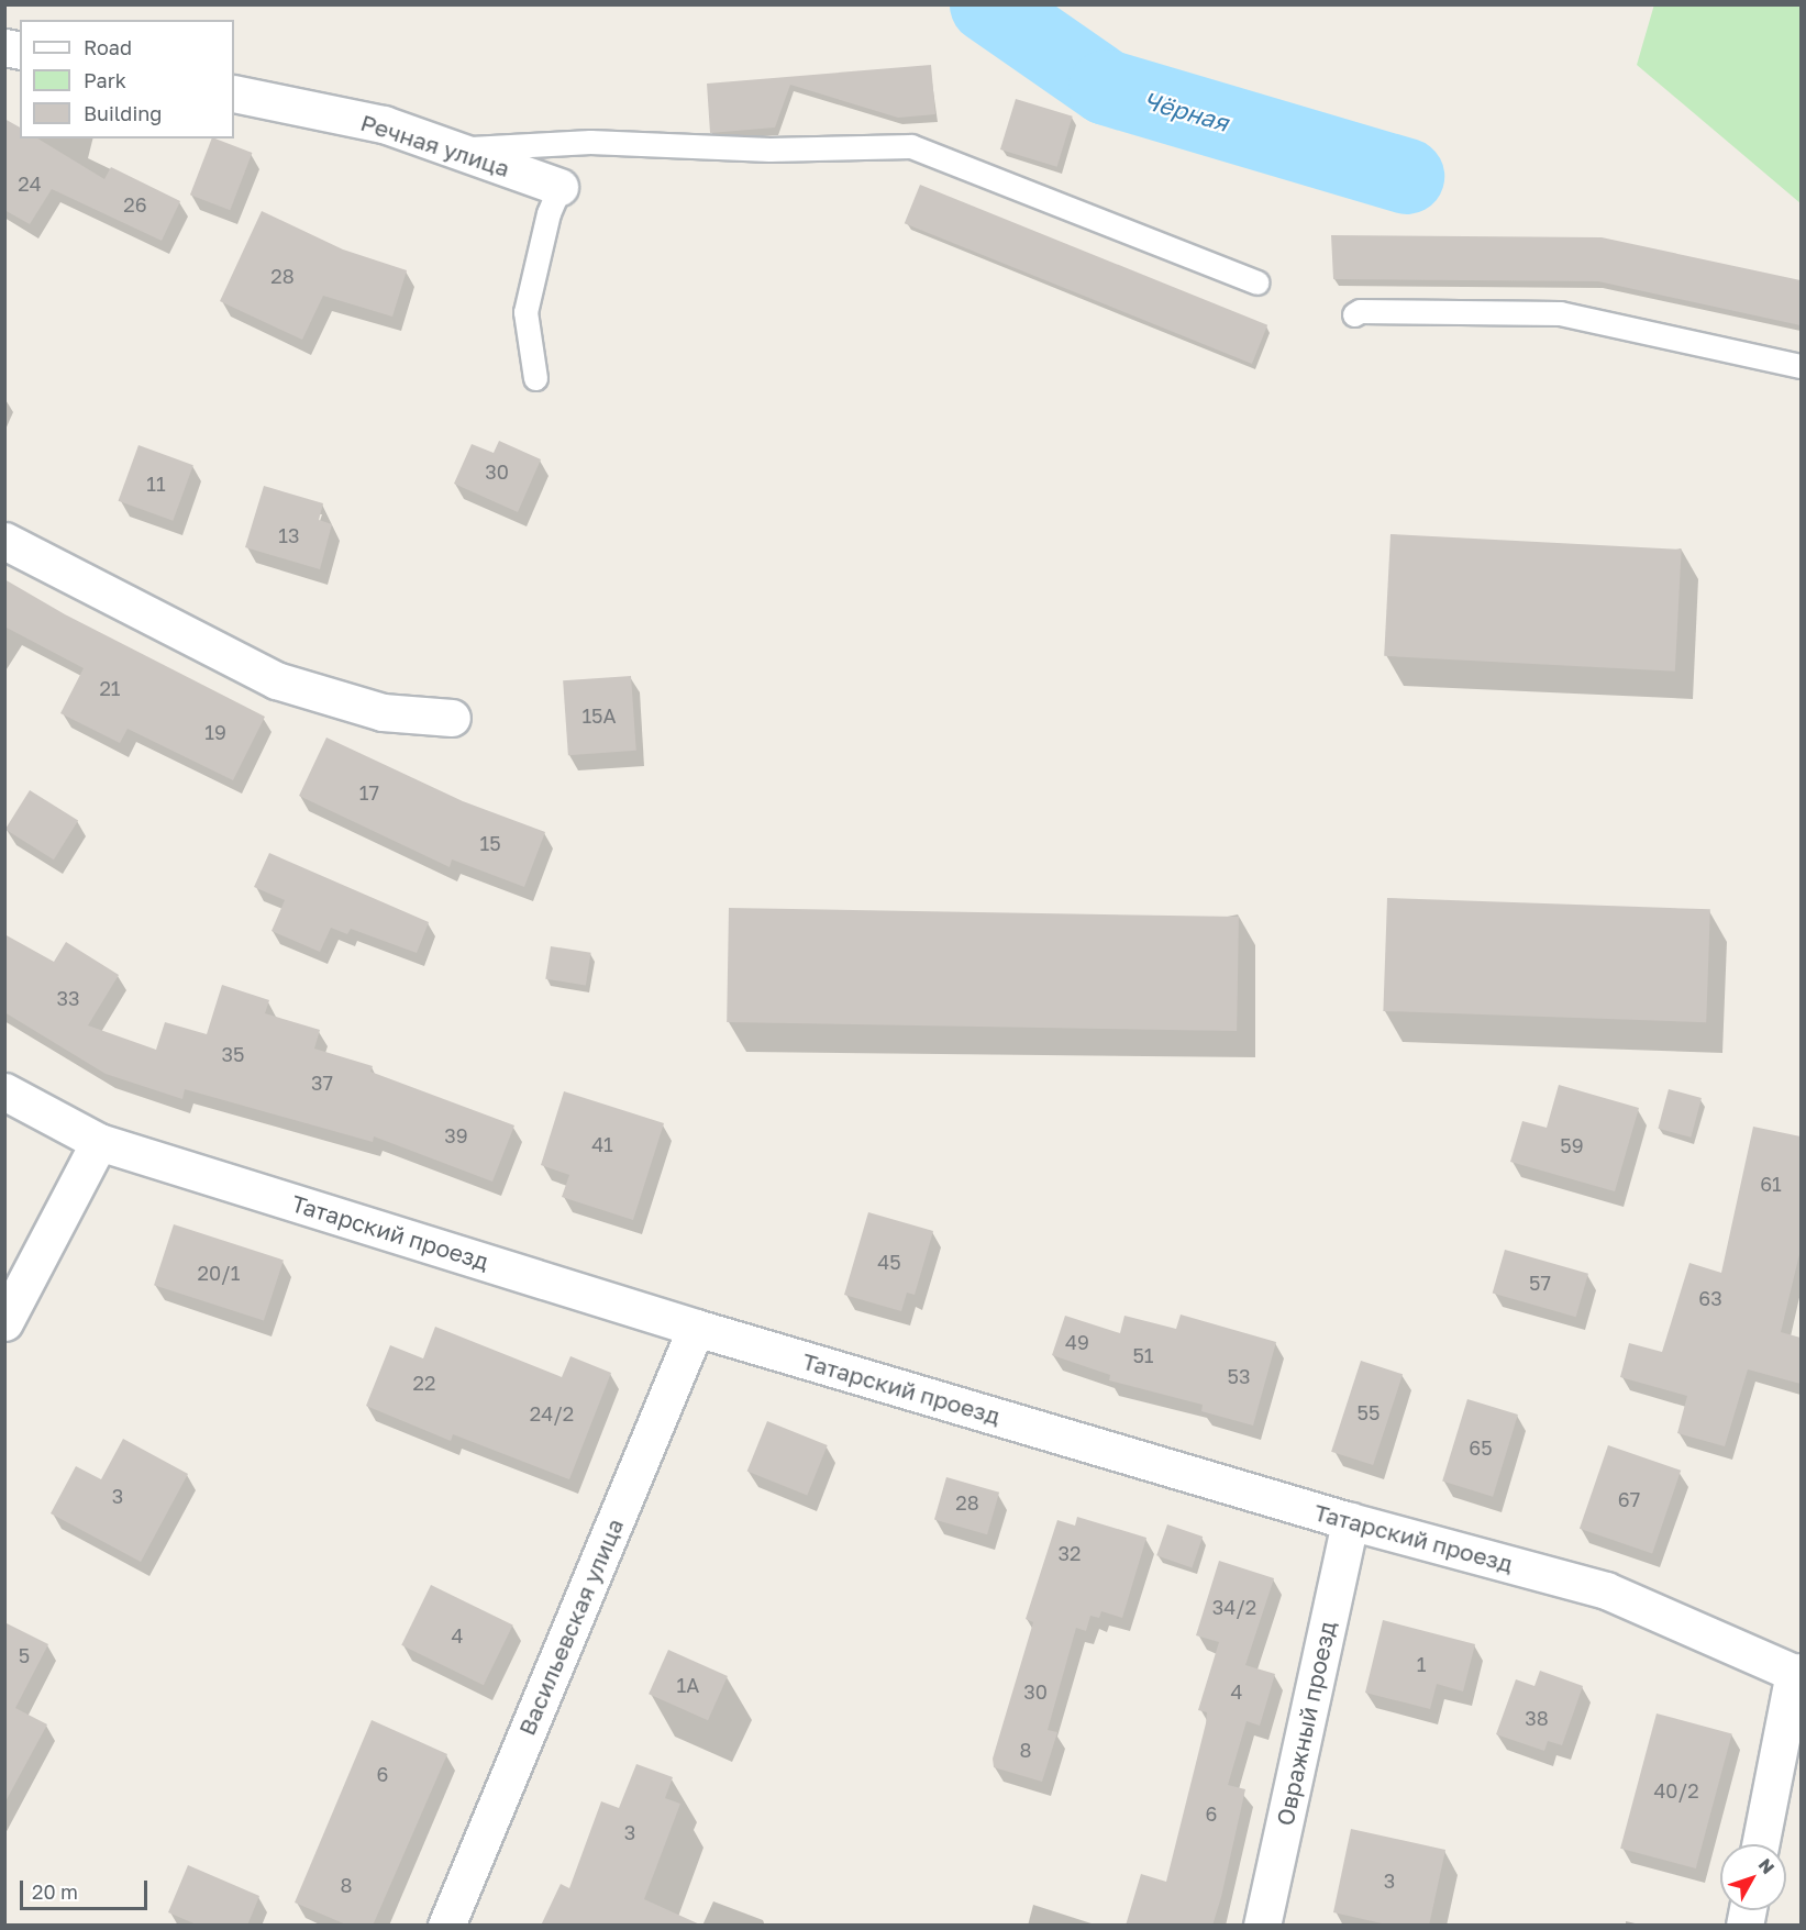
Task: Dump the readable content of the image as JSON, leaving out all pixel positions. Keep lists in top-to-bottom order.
{
  "streets": {
    "street": [
      "Речная улица",
      "Татарский проезд",
      "Васильевская улица",
      "Овражный проезд"
    ]
  },
  "crossings": [
    ["Татарский проезд", "Васильевская улица"],
    ["Татарский проезд", "Овражный проезд"]
  ],
  "water": ["Чёрная"],
  "house_numbers": [
    "24",
    "26",
    "28",
    "30",
    "11",
    "13",
    "21",
    "15А",
    "19",
    "17",
    "15",
    "33",
    "35",
    "37",
    "39",
    "41",
    "59",
    "61",
    "45",
    "20/1",
    "57",
    "63",
    "49",
    "51",
    "53",
    "22",
    "55",
    "24/2",
    "65",
    "3",
    "67",
    "28",
    "32",
    "34/2",
    "4",
    "5",
    "1",
    "1А",
    "30",
    "4",
    "38",
    "8",
    "6",
    "40/2",
    "6",
    "3",
    "3",
    "8"
  ],
  "legend": ["Road", "Park", "Building"],
  "scale_bar": "20 m",
  "north": "top right"
}
